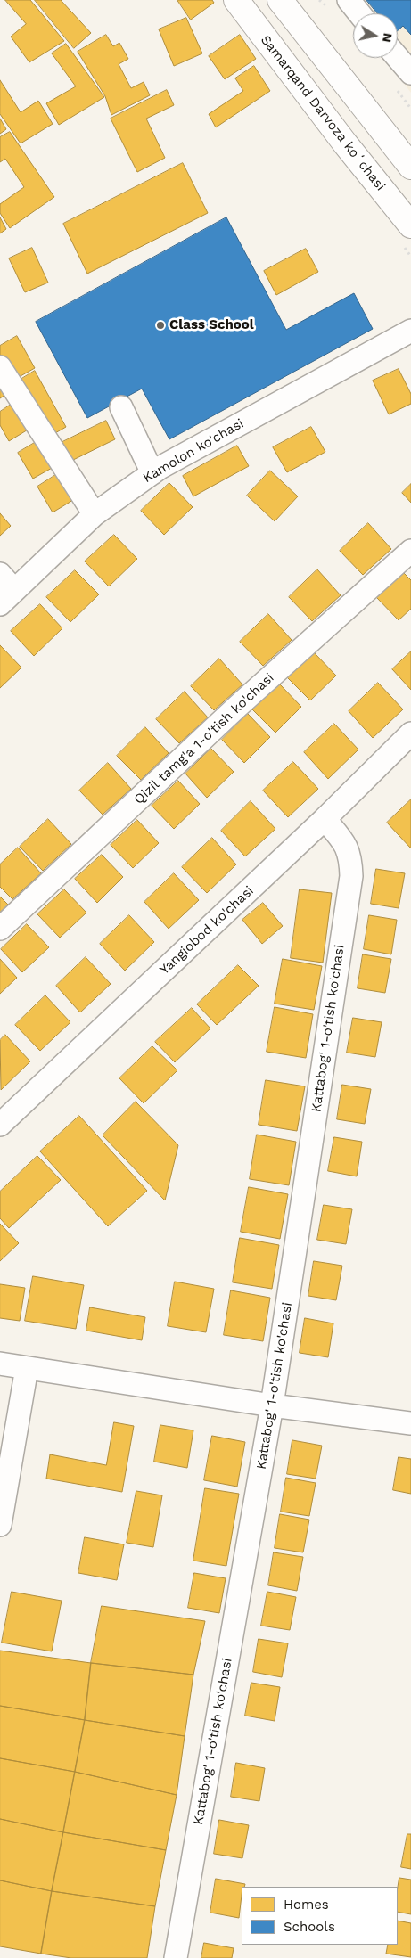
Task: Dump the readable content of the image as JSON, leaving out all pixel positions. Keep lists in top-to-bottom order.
{
  "streets": {
    "main road": ["Samarqand Darvoza koʻchasi"],
    "street": [
      "Kamolon ko'chasi",
      "Qizil tamg'a 1-o'tish ko'chasi",
      "Yangiobod ko'chasi",
      "Kattabog' 1-o'tish ko'chasi"
    ]
  },
  "crossings": [
    ["Yangiobod ko'chasi", "Kattabog' 1-o'tish ko'chasi"]
  ],
  "places": ["Class School"],
  "legend": ["Homes", "Schools"],
  "north": "right"
}
